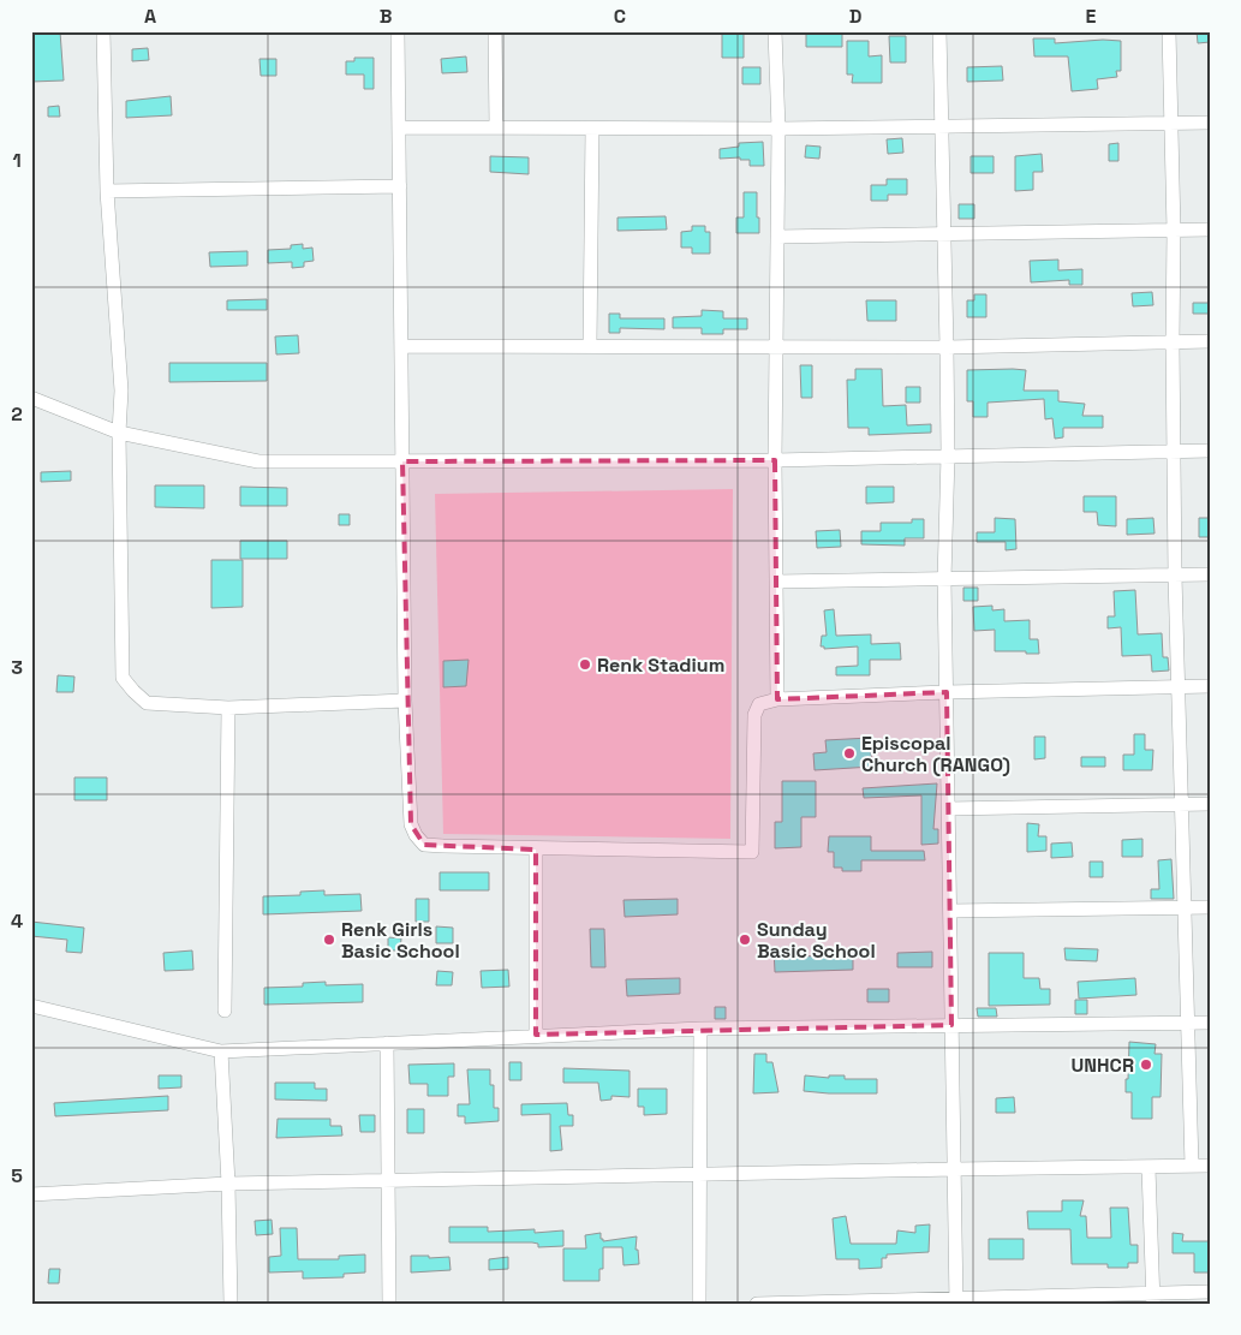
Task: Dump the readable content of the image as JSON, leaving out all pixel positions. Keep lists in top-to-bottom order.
{
  "places": [
    "Renk Stadium",
    "Episcopal Church (RANGO)",
    "Renk Girls Basic School",
    "Sunday Basic School",
    "UNHCR"
  ],
  "grid": {
    "columns": [
      "A",
      "B",
      "C",
      "D",
      "E"
    ],
    "rows": [
      "1",
      "2",
      "3",
      "4",
      "5"
    ]
  }
}
